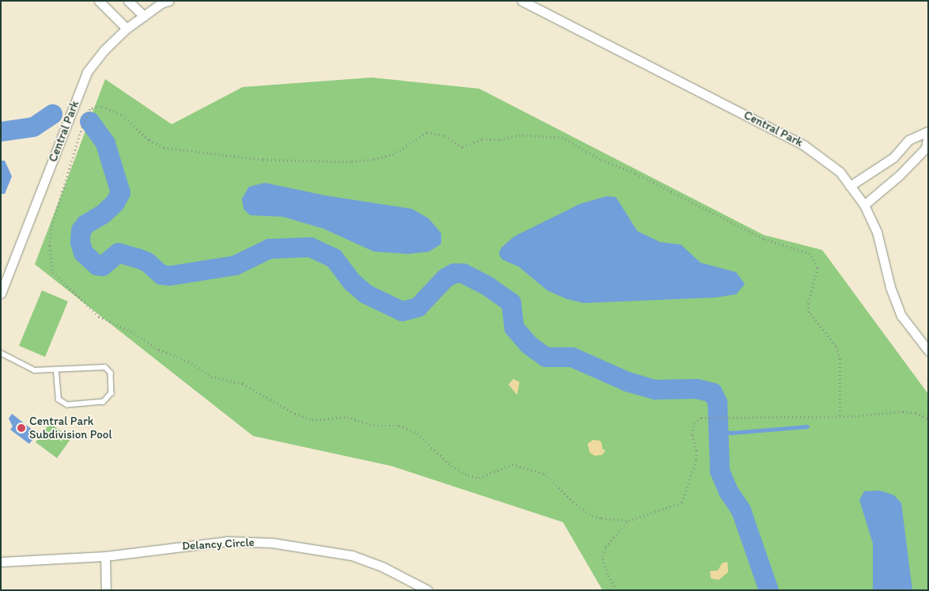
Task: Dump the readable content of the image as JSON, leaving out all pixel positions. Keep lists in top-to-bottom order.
{
  "streets": {
    "street": ["Central Park", "Delancy Circle"]
  },
  "places": ["Central Park Subdivision Pool"]
}
